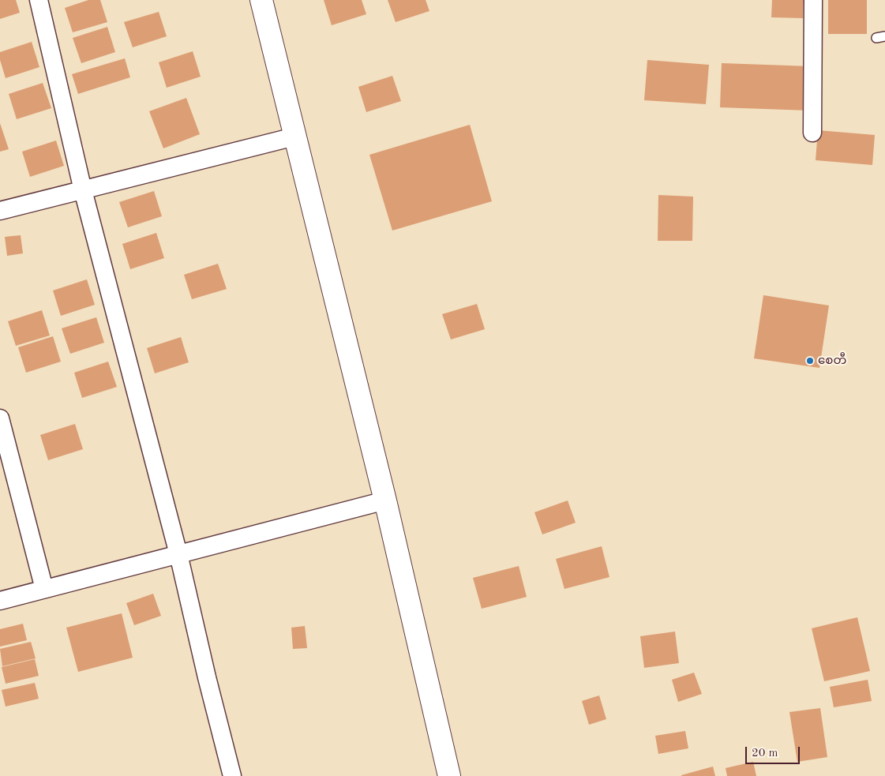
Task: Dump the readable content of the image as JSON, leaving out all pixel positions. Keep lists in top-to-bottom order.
{
  "places": ["စေတီ"],
  "scale_bar": "20 m"
}
